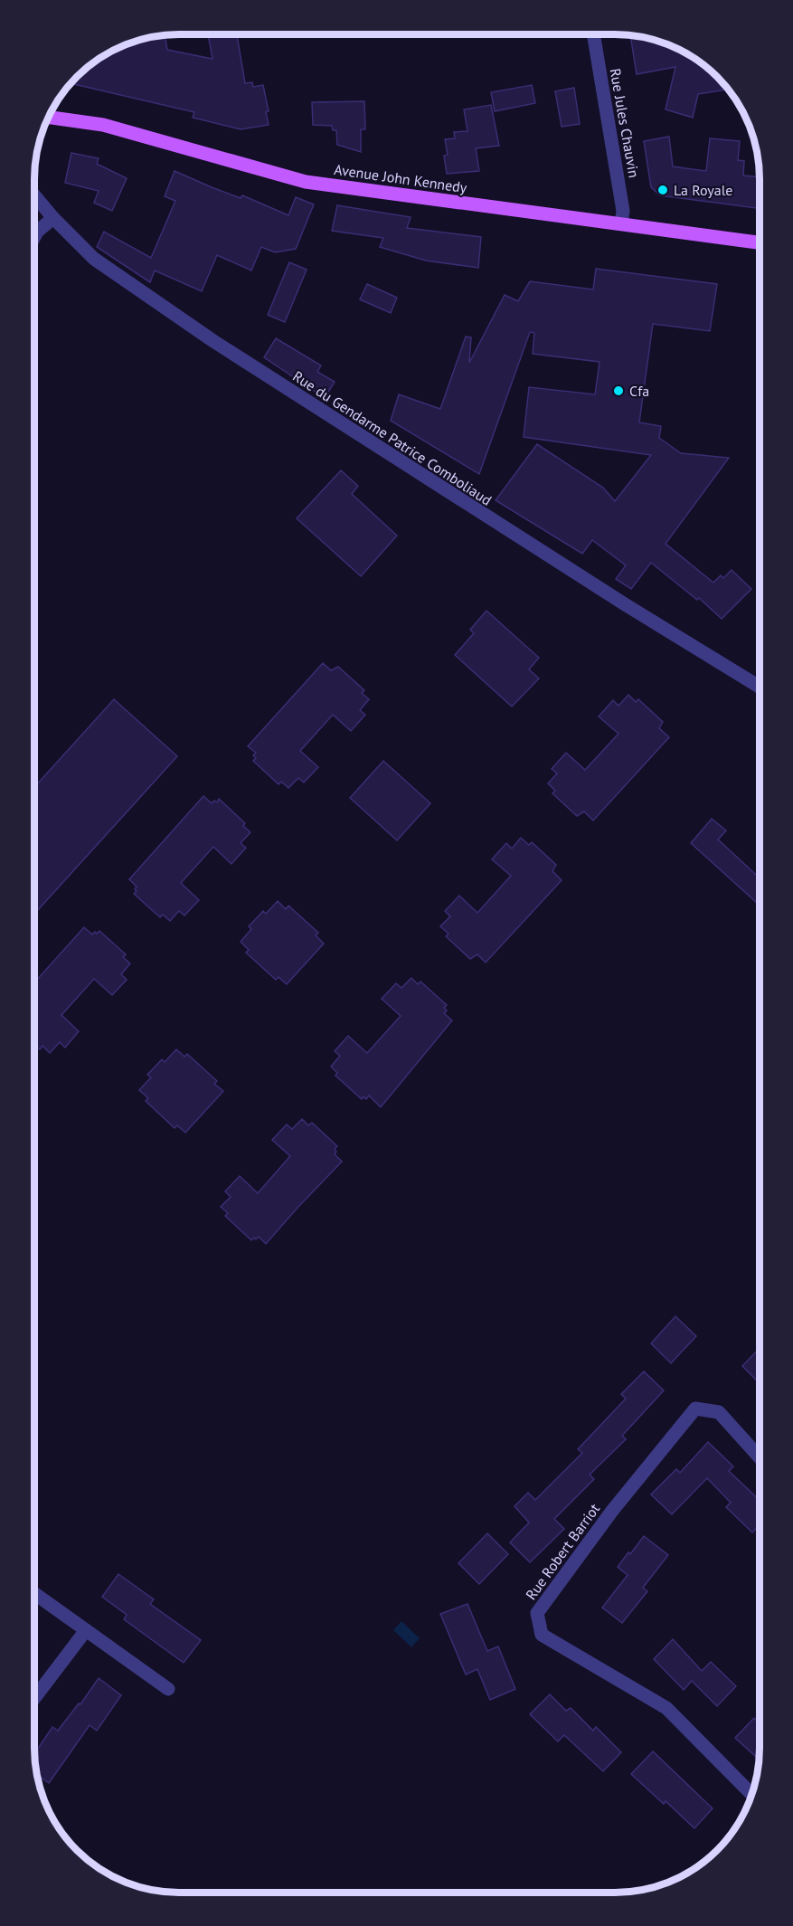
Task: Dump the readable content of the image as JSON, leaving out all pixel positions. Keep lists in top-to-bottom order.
{
  "streets": {
    "main road": ["Avenue John Kennedy"],
    "street": ["Rue Jules Chauvin", "Rue du Gendarme Patrice Comboliaud", "Rue Robert Barriot"]
  },
  "crossings": [
    ["Rue Jules Chauvin", "Avenue John Kennedy"]
  ],
  "places": ["La Royale", "Cfa"]
}
